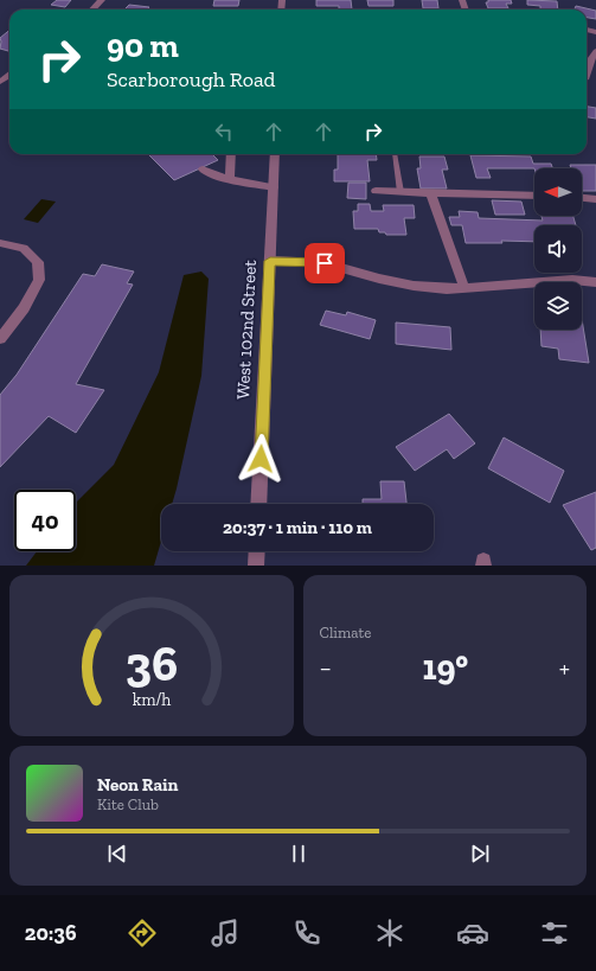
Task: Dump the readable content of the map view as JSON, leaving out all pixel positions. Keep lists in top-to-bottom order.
{
  "streets": {
    "street": ["West 102nd Street"]
  },
  "north": "left",
  "page": {
    "turn": ["90 m", "Scarborough Road"],
    "limit": "40",
    "trip": "20:37 · 1 min · 110 m",
    "tile": "Climate",
    "heat": ["−", "19°", "+"],
    "song": ["Neon Rain", "Kite Club"],
    "tabs": "20:36",
    "gauge": ["36", "km/h"]
  }
}
